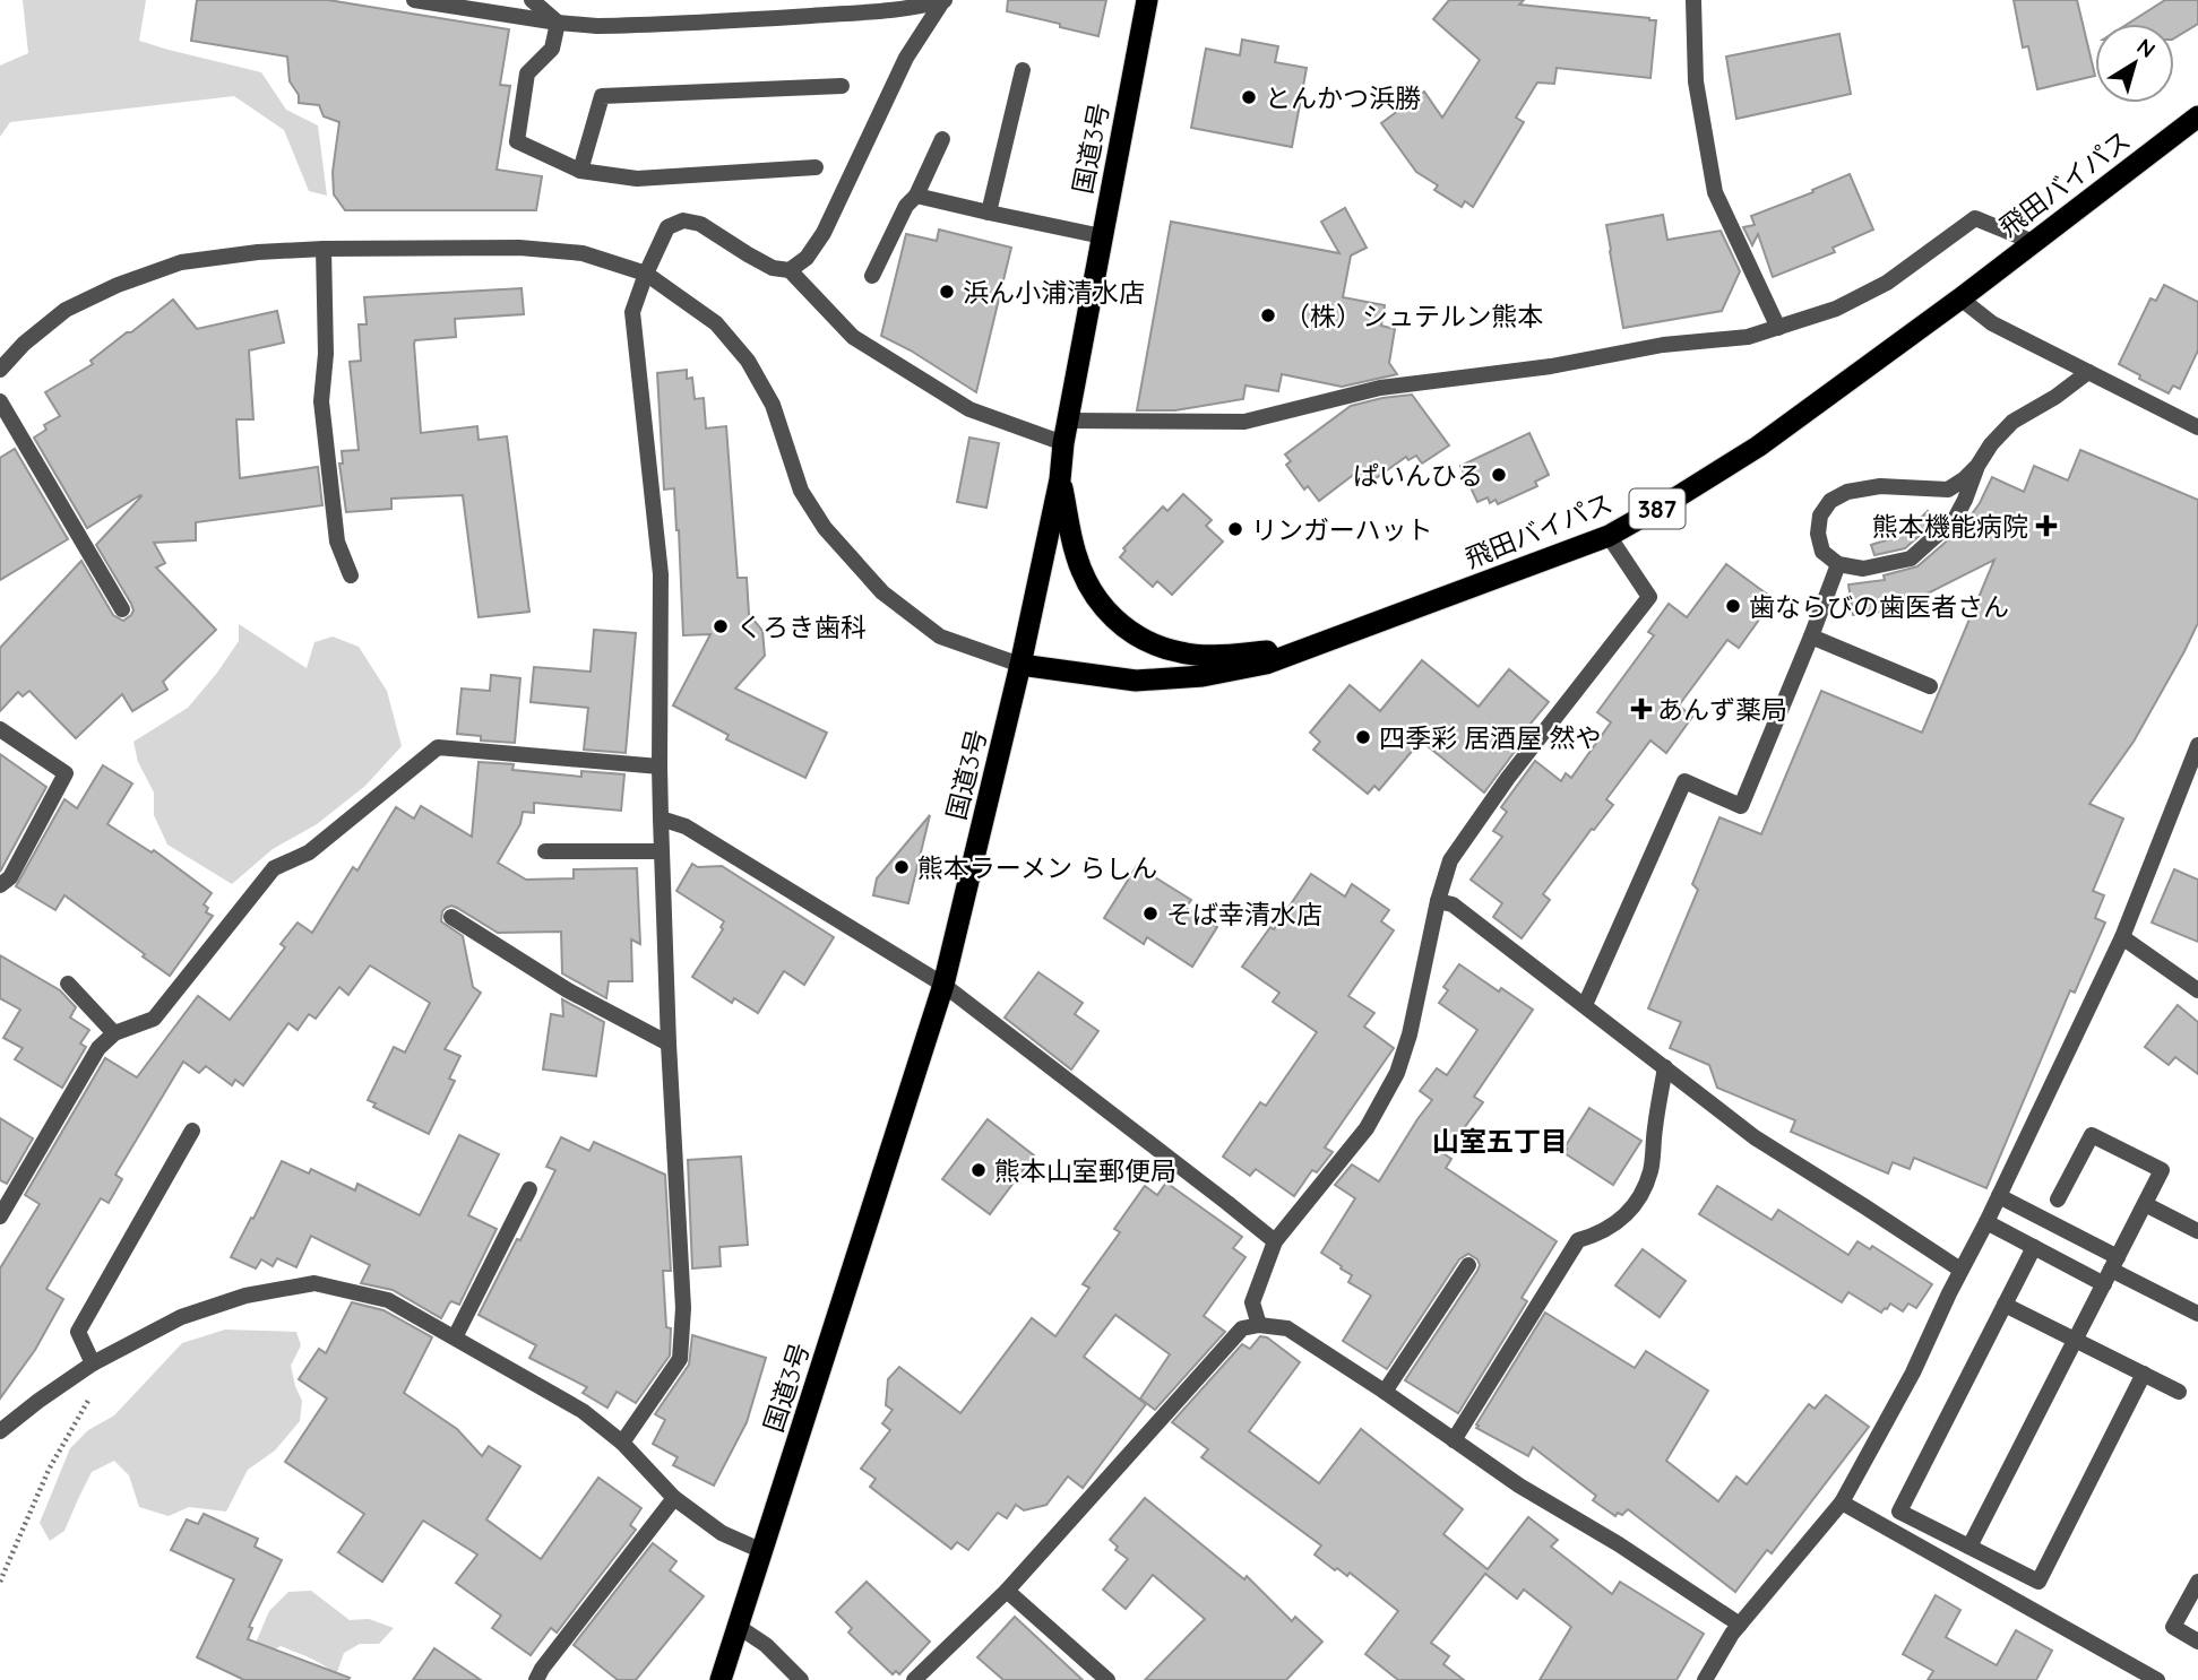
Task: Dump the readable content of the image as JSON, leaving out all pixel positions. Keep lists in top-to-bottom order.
{
  "streets": {
    "highway": ["国道3号", "飛田バイパス", "387"]
  },
  "crossings": [
    ["国道3号", "飛田バイパス"]
  ],
  "districts": ["山室五丁目"],
  "places": {
    "other": [
      "とんかつ浜勝",
      "浜ん小浦清水店",
      "（株）シュテルン熊本",
      "ぱいんひる",
      "リンガーハット",
      "歯ならびの歯医者さん",
      "くろき歯科",
      "四季彩 居酒屋 然や",
      "熊本ラーメン らしん",
      "そば幸清水店",
      "熊本山室郵便局"
    ],
    "health": ["熊本機能病院", "あんず薬局"]
  },
  "north": "top right"
}
